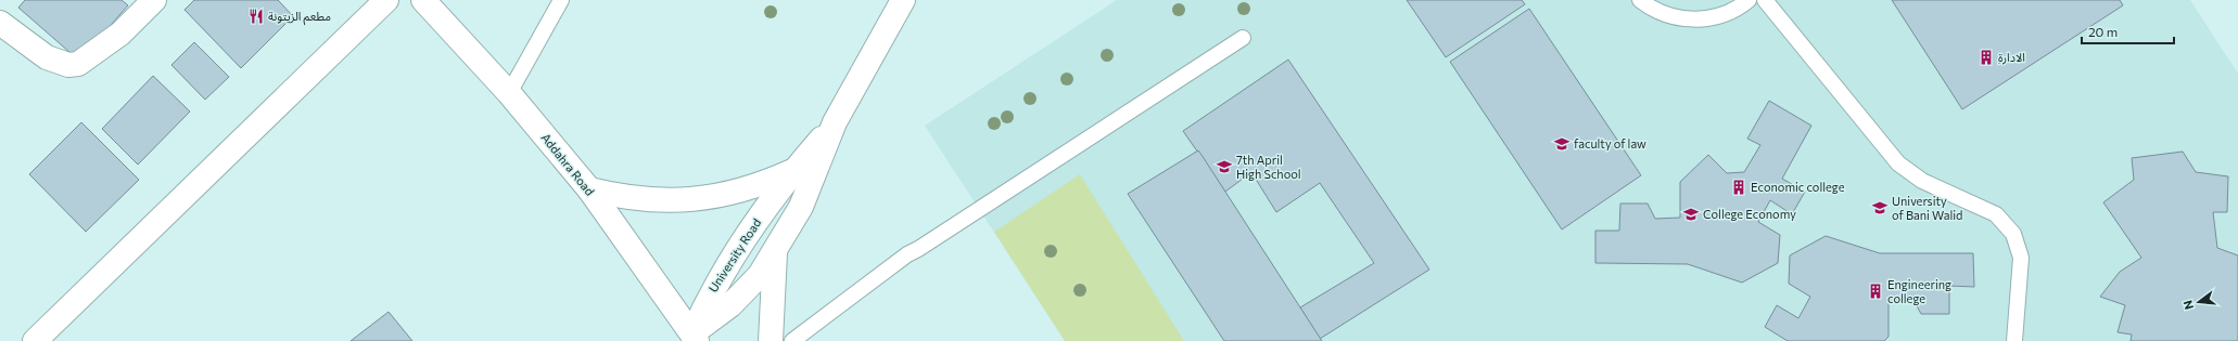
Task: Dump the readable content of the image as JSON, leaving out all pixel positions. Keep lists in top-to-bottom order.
{
  "streets": {
    "main road": ["Addahra Road", "University Road"]
  },
  "crossings": [
    ["Addahra Road", "University Road"]
  ],
  "places": {
    "restaurant": ["مطعم الزيتونة"],
    "building": ["ِالادارة", "Economic college", "Engineering college"],
    "school or university": [
      "faculty of law",
      "7th April High School",
      "University of Bani Walid",
      "College Economy"
    ]
  },
  "scale_bar": "20 m",
  "north": "left"
}
